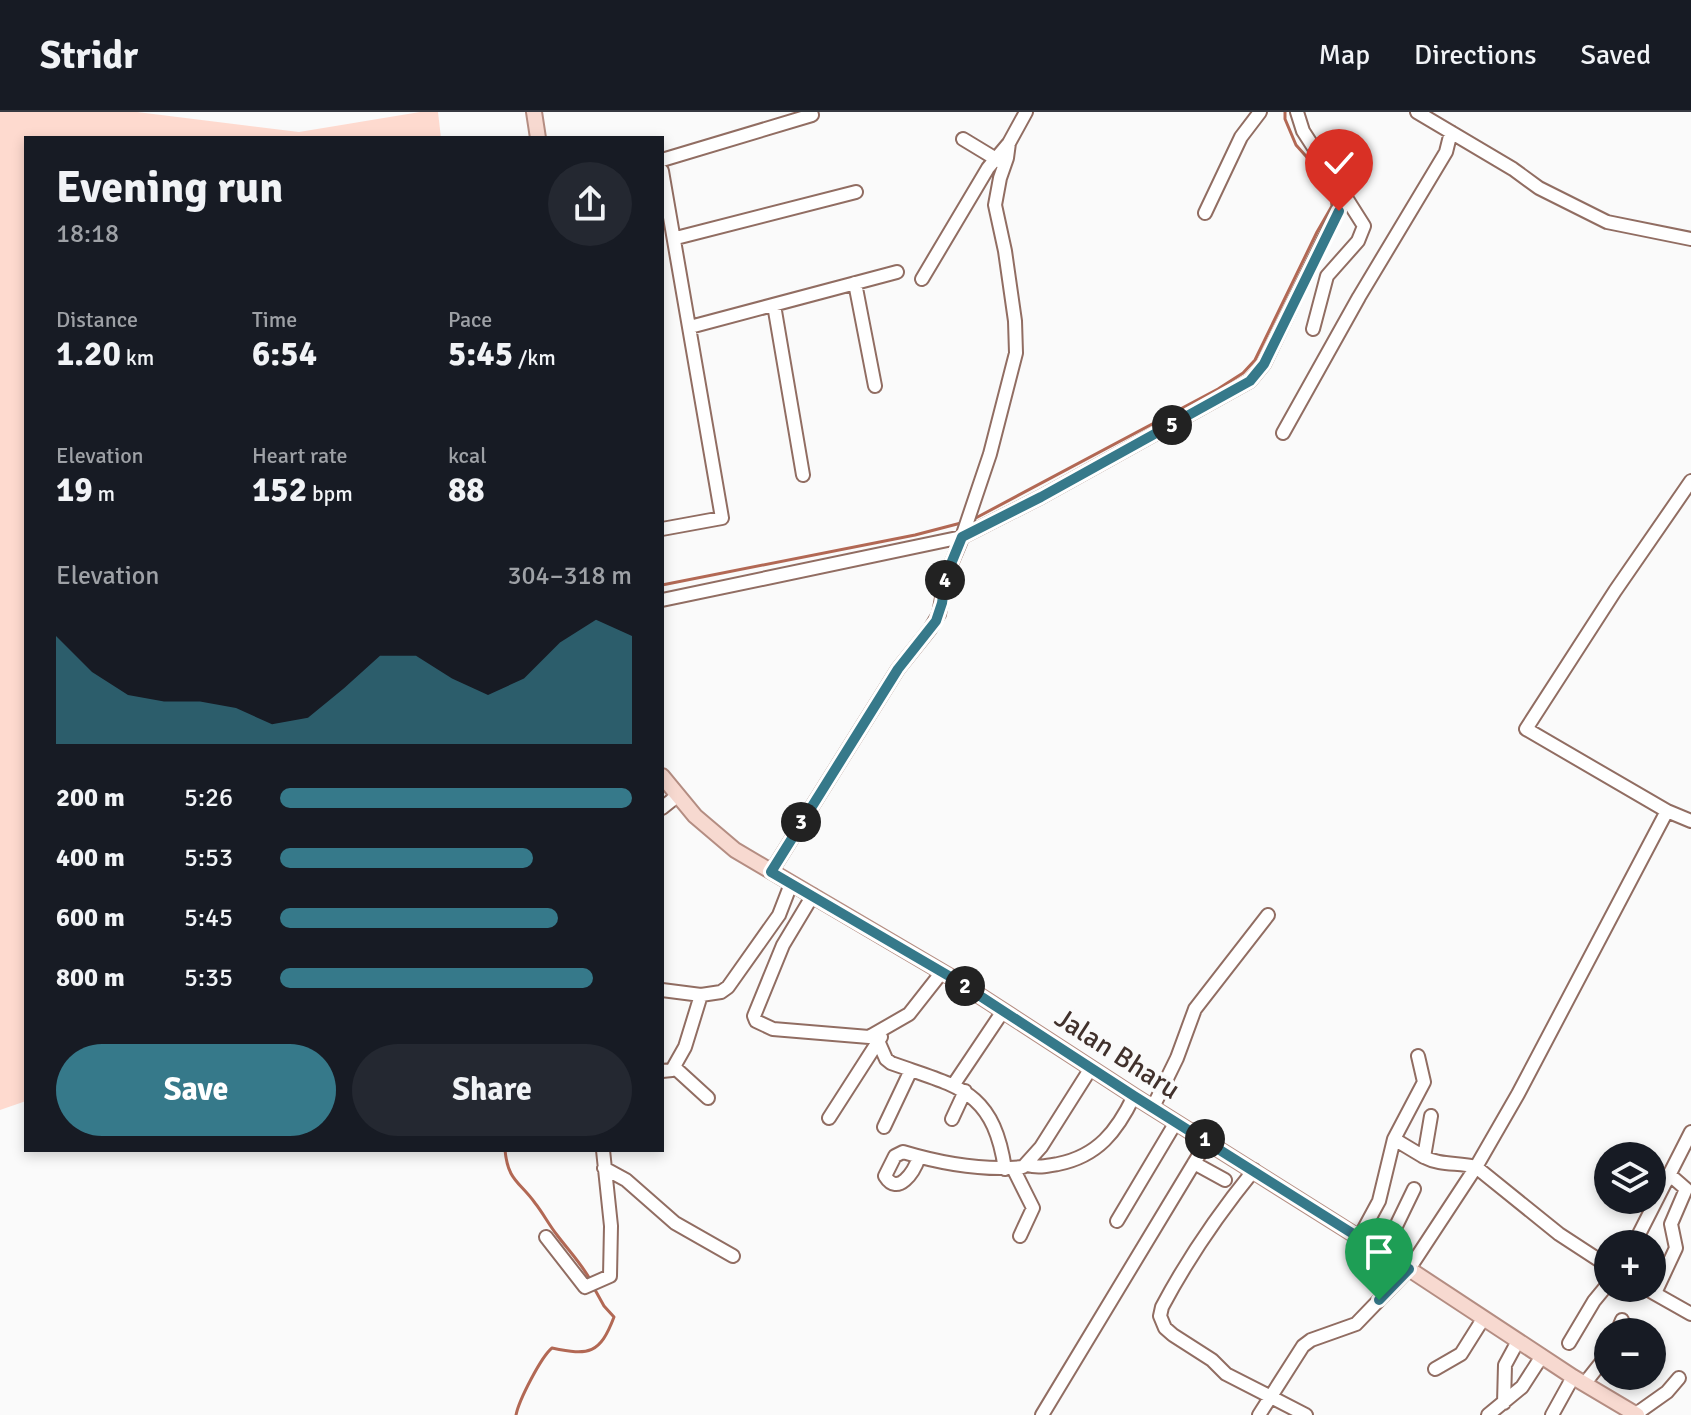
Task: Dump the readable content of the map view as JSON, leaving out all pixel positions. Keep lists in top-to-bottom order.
{
  "streets": {
    "main road": ["Jalan Bharu"]
  },
  "page": {
    "header": "Stridr",
    "nav": ["Map", "Directions", "Saved"],
    "heading": ["Evening run", "18:18"],
    "stats": [
      ["Distance", "1.20 km"],
      ["Time", "6:54"],
      ["Pace", "5:45 /km"],
      ["Elevation", "19 m"],
      ["Heart rate", "152 bpm"],
      ["kcal", "88"]
    ],
    "pins": [
      "5",
      "4",
      "3",
      "2",
      "1"
    ],
    "chart": ["Elevation", "304–318 m"],
    "list": [
      {
        "name": "200 m",
        "note": "5:26"
      },
      {
        "name": "400 m",
        "note": "5:53"
      },
      {
        "name": "600 m",
        "note": "5:45"
      },
      {
        "name": "800 m",
        "note": "5:35"
      }
    ],
    "buttons": ["Save", "Share"],
    "map_buttons": ["+", "−"]
  }
}
